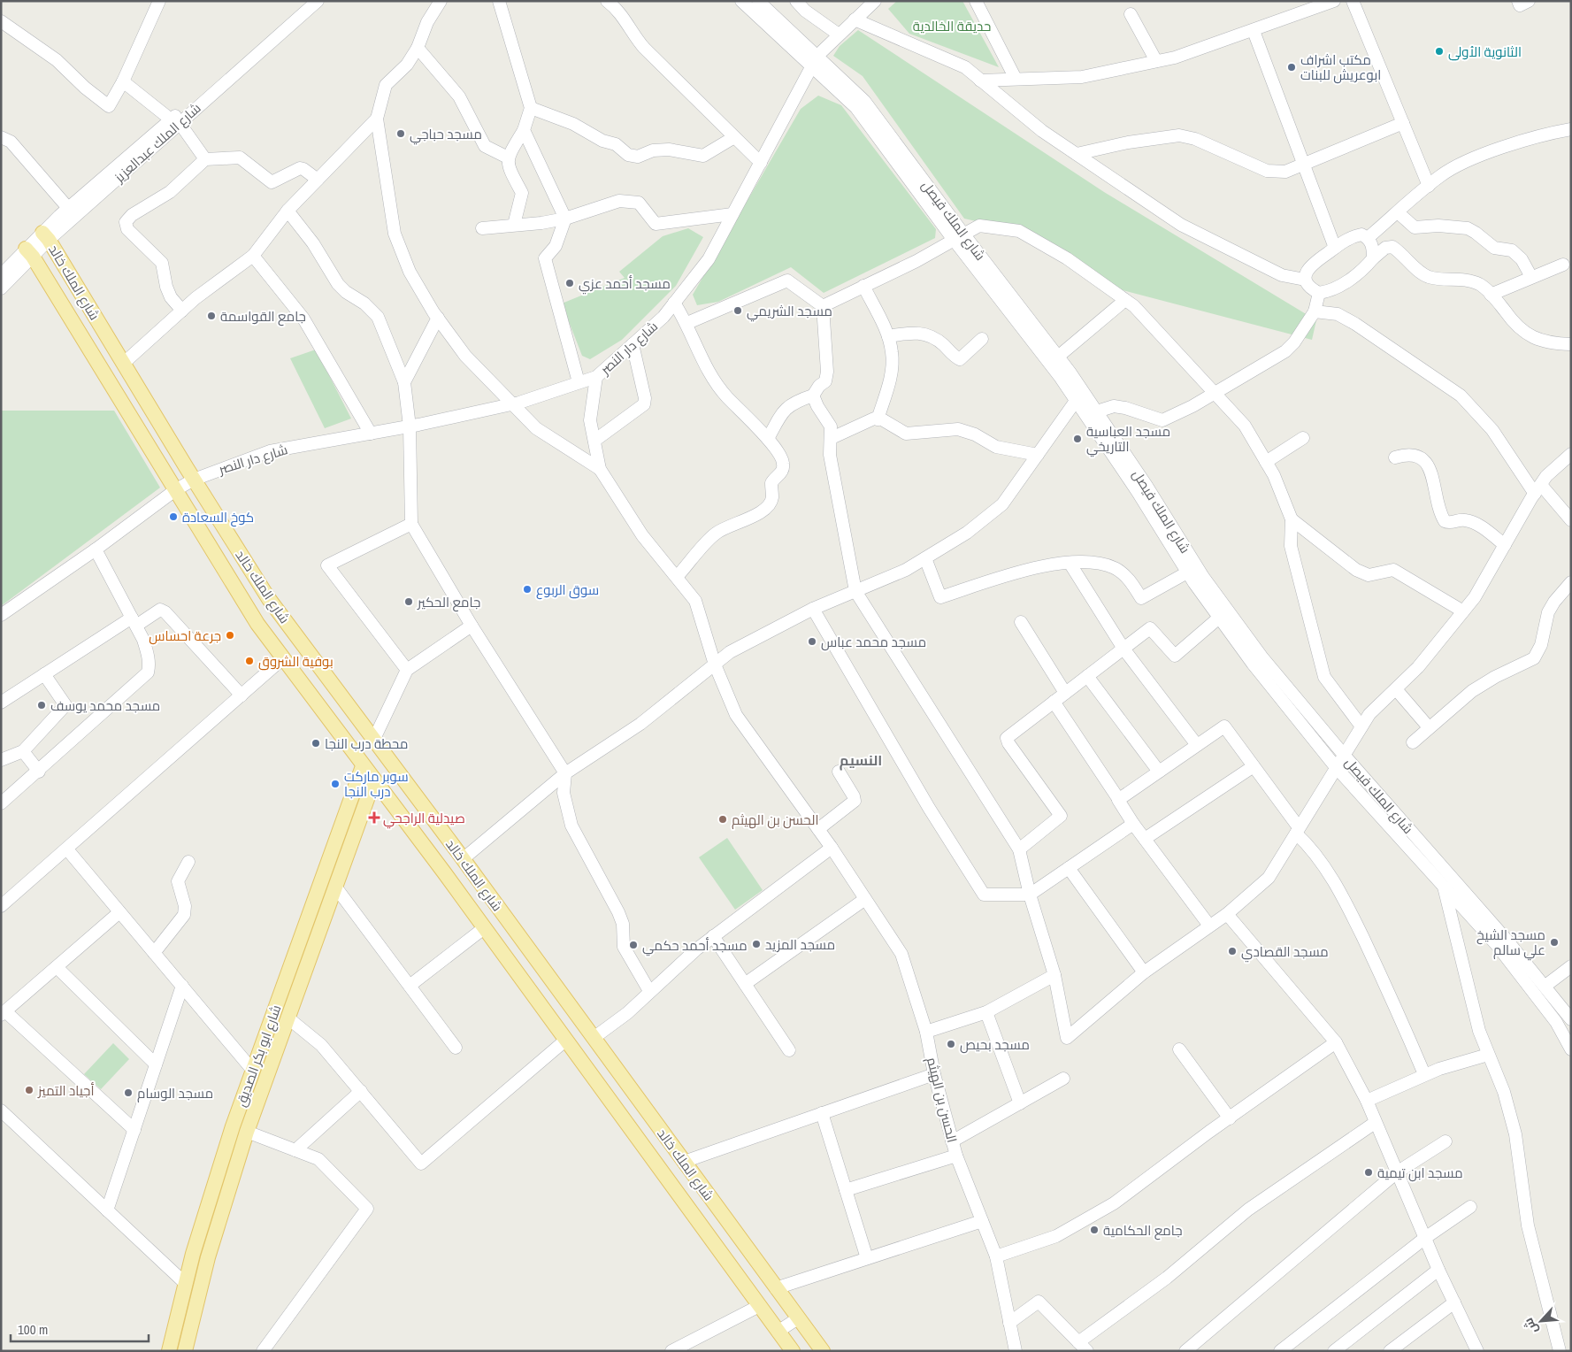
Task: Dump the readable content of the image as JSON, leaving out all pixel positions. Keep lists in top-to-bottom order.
{
  "streets": {
    "main road": ["شارع الملك خالد", "شارع ابو بكر الصديق"],
    "street": [
      "شارع الملك عبدالعزيز",
      "شارع الملك فيصل",
      "شارع دار النصر",
      "الحسن بن الهيثم"
    ]
  },
  "crossings": [
    ["شارع الملك عبدالعزيز", "شارع الملك خالد"],
    ["شارع الملك فيصل", "شارع دار النصر"],
    ["شارع الملك خالد", "شارع دار النصر"],
    ["شارع الملك خالد", "شارع ابو بكر الصديق"],
    ["شارع دار النصر", "الحسن بن الهيثم"]
  ],
  "districts": ["النسيم"],
  "parks": ["حديقة الخالدية"],
  "places": {
    "other": [
      "الثانوية الأولى",
      "مكتب اشراف ابوعريش للبنات",
      "مسجد حباجي",
      "مسجد أحمد عزي",
      "مسجد الشريمي",
      "جامع القواسمة",
      "مسجد العباسية التاريخي",
      "كوخ السعادة",
      "سوق الربوع",
      "جامع الحكير",
      "جرعة احساس",
      "مسجد محمد عباس",
      "بوفية الشروق",
      "مسجد محمد يوسف",
      "محطة درب النجا",
      "سوبر ماركت درب النجا",
      "الحسن بن الهيثم",
      "مسجد الشيخ علي سالم",
      "مسجد المزيد",
      "مسجد أحمد حكمي",
      "مسجد القصادي",
      "مسجد بحيص",
      "أجياد التميز",
      "مسجد الوسام",
      "مسجد ابن تيمية",
      "جامع الحكامية"
    ],
    "health": ["صيدلية الراجحي"]
  },
  "scale_bar": "100 m",
  "north": "bottom left"
}
